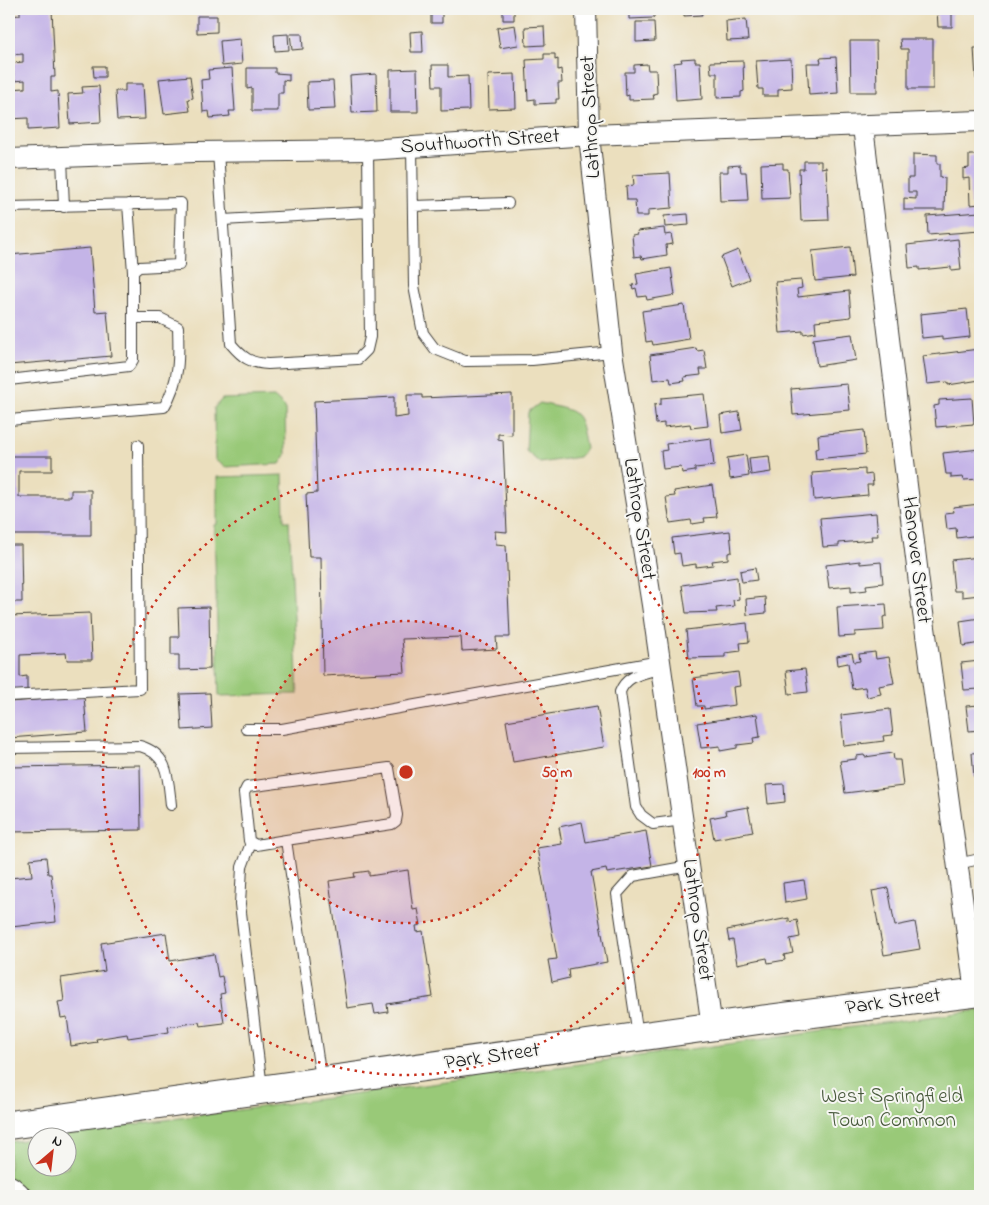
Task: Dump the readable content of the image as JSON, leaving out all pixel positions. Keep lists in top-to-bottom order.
{
  "streets": {
    "main road": ["Park Street"],
    "street": ["Lathrop Street", "Southworth Street", "Hanover Street"]
  },
  "crossings": [
    ["Lathrop Street", "Southworth Street"],
    ["Lathrop Street", "Park Street"],
    ["Southworth Street", "Hanover Street"],
    ["Hanover Street", "Park Street"]
  ],
  "parks": ["West Springfield Town Common"],
  "north": "top right",
  "rings": ["50 m", "100 m"]
}
